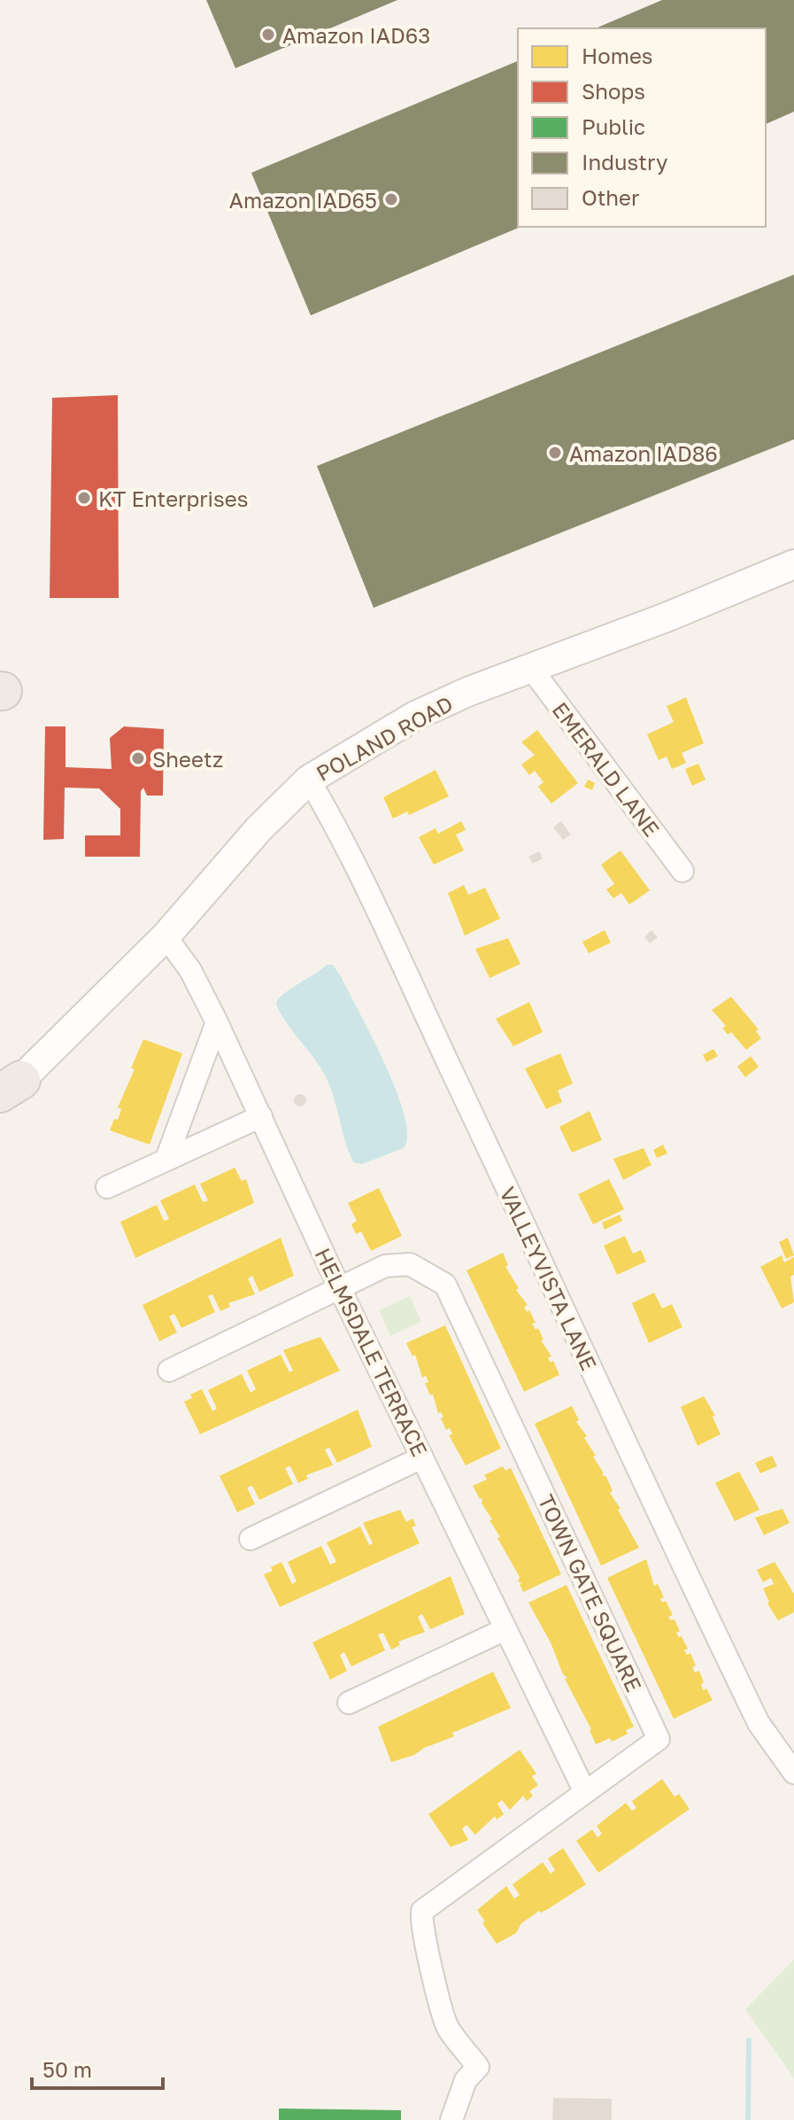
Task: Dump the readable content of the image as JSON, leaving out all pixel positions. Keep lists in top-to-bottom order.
{
  "streets": {
    "street": [
      "POLAND ROAD",
      "EMERALD LANE",
      "VALLEYVISTA LANE",
      "HELMSDALE TERRACE",
      "TOWN GATE SQUARE"
    ]
  },
  "crossings": [
    ["POLAND ROAD", "EMERALD LANE"],
    ["POLAND ROAD", "VALLEYVISTA LANE"],
    ["POLAND ROAD", "HELMSDALE TERRACE"],
    ["HELMSDALE TERRACE", "TOWN GATE SQUARE"]
  ],
  "places": [
    "Amazon IAD63",
    "Amazon IAD65",
    "Amazon IAD86",
    "KT Enterprises",
    "Sheetz"
  ],
  "legend": [
    "Homes",
    "Shops",
    "Public",
    "Industry",
    "Other"
  ],
  "scale_bar": "50 m"
}
